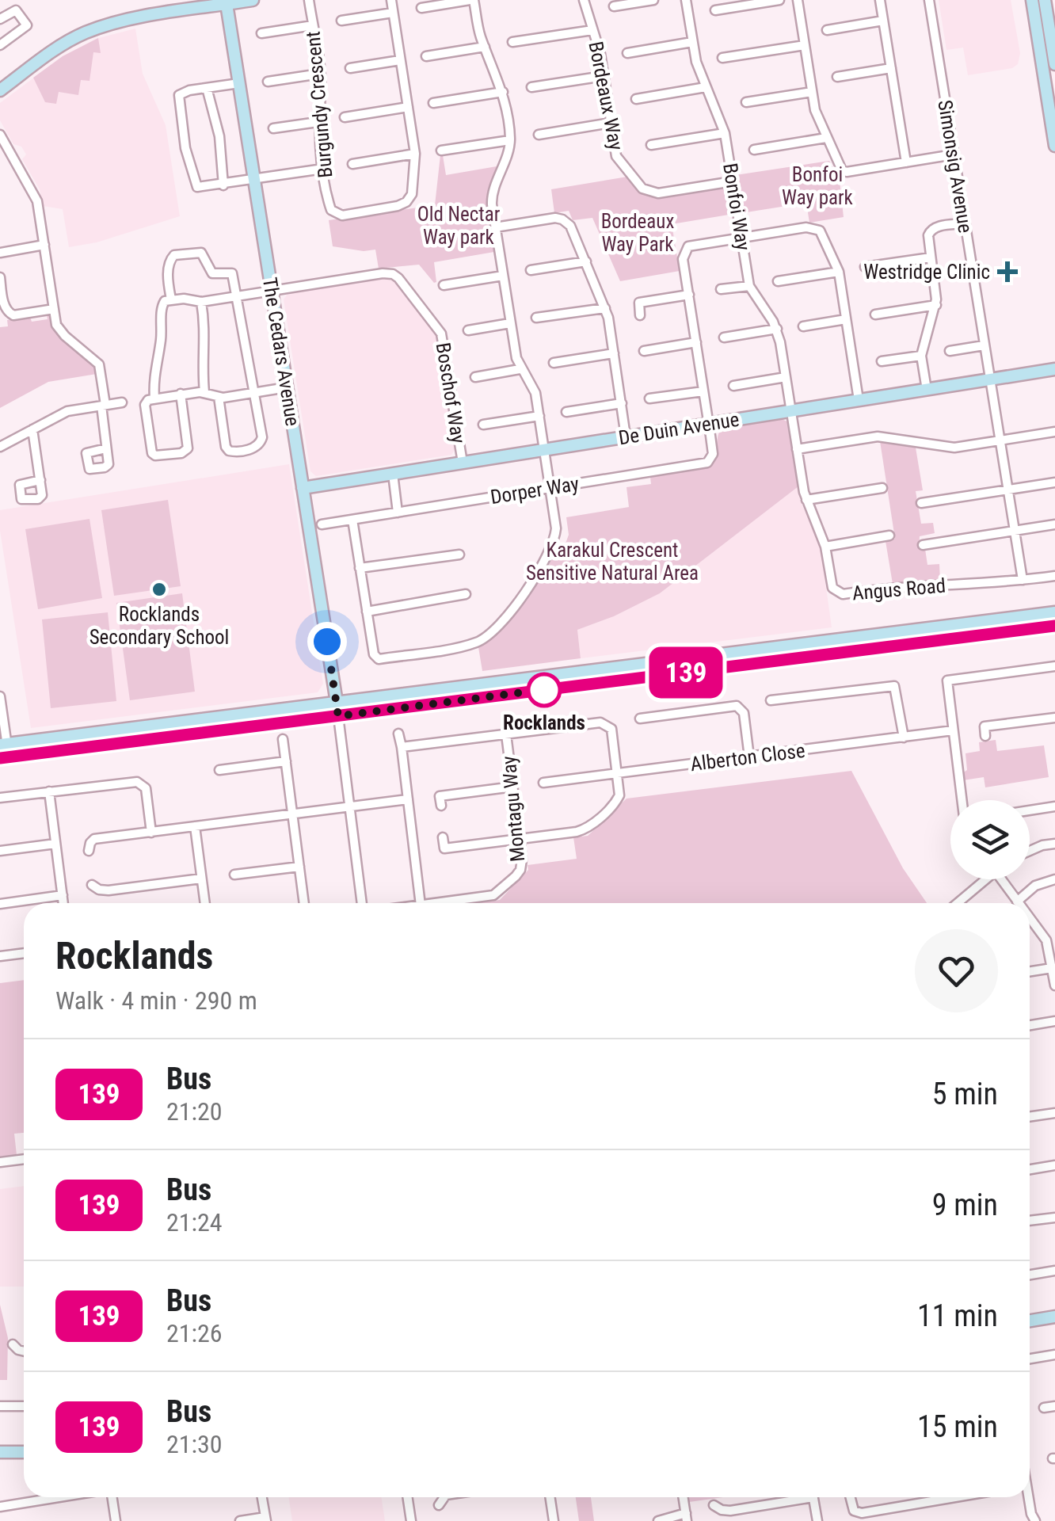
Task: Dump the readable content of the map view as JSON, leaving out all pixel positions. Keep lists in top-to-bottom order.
{
  "streets": {
    "main road": ["The Cedars Avenue", "De Duin Avenue"],
    "street": [
      "Bordeaux Way",
      "Burgundy Crescent",
      "Simonsig Avenue",
      "Bonfoi Way",
      "Boschof Way",
      "Dorper Way",
      "Angus Road",
      "Alberton Close",
      "Montagu Way"
    ]
  },
  "crossings": [
    ["Bordeaux Way", "Bonfoi Way"],
    ["Simonsig Avenue", "De Duin Avenue"],
    ["Simonsig Avenue", "Angus Road"],
    ["Bonfoi Way", "De Duin Avenue"],
    ["Bonfoi Way", "Angus Road"],
    ["The Cedars Avenue", "Boschof Way"],
    ["The Cedars Avenue", "De Duin Avenue"],
    ["Boschof Way", "De Duin Avenue"],
    ["De Duin Avenue", "Dorper Way"],
    ["De Duin Avenue", "Angus Road"]
  ],
  "parks": [
    "Bonfoi Way park",
    "Old Nectar Way park",
    "Bordeaux Way Park",
    "Karakul Crescent Sensitive Natural Area"
  ],
  "places": {
    "health": ["Westridge Clinic"],
    "other": ["Rocklands Secondary School", "Rocklands"]
  },
  "lines": ["bus line 139"],
  "page": {
    "on_map": "139",
    "heading": ["Rocklands", "Walk · 4 min · 290 m"],
    "list": [
      {
        "mark": "139",
        "name": "Bus",
        "note": "21:20",
        "value": "5 min"
      },
      {
        "mark": "139",
        "name": "Bus",
        "note": "21:24",
        "value": "9 min"
      },
      {
        "mark": "139",
        "name": "Bus",
        "note": "21:26",
        "value": "11 min"
      },
      {
        "mark": "139",
        "name": "Bus",
        "note": "21:30",
        "value": "15 min"
      }
    ]
  }
}
